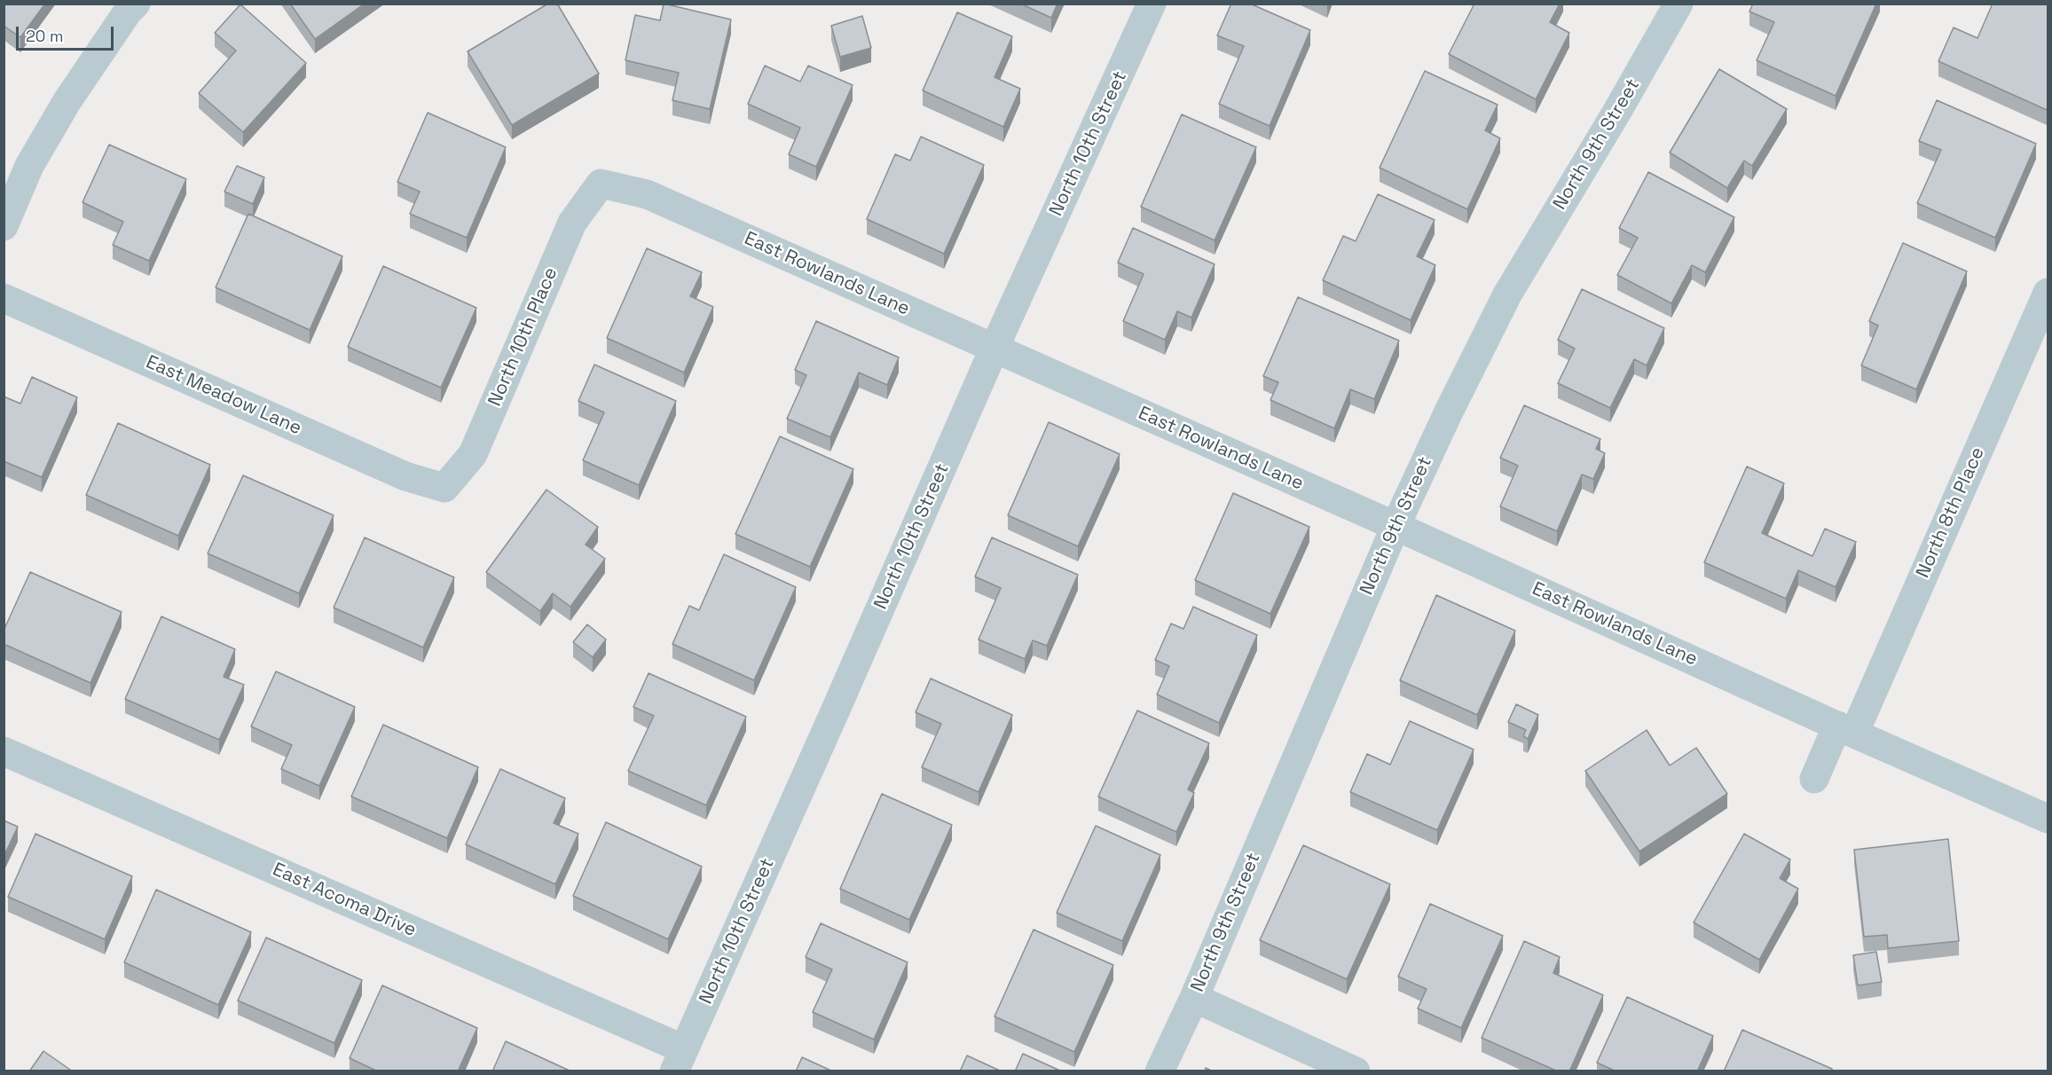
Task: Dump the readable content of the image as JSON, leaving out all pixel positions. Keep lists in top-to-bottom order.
{
  "streets": {
    "street": [
      "North 10th Street",
      "North 9th Street",
      "East Rowlands Lane",
      "North 10th Place",
      "East Meadow Lane",
      "North 8th Place",
      "East Acoma Drive"
    ]
  },
  "crossings": [
    ["North 10th Street", "East Rowlands Lane"],
    ["North 10th Street", "East Acoma Drive"],
    ["North 9th Street", "East Rowlands Lane"],
    ["East Rowlands Lane", "North 10th Place"],
    ["East Rowlands Lane", "North 8th Place"],
    ["North 10th Place", "East Meadow Lane"]
  ],
  "scale_bar": "20 m"
}
